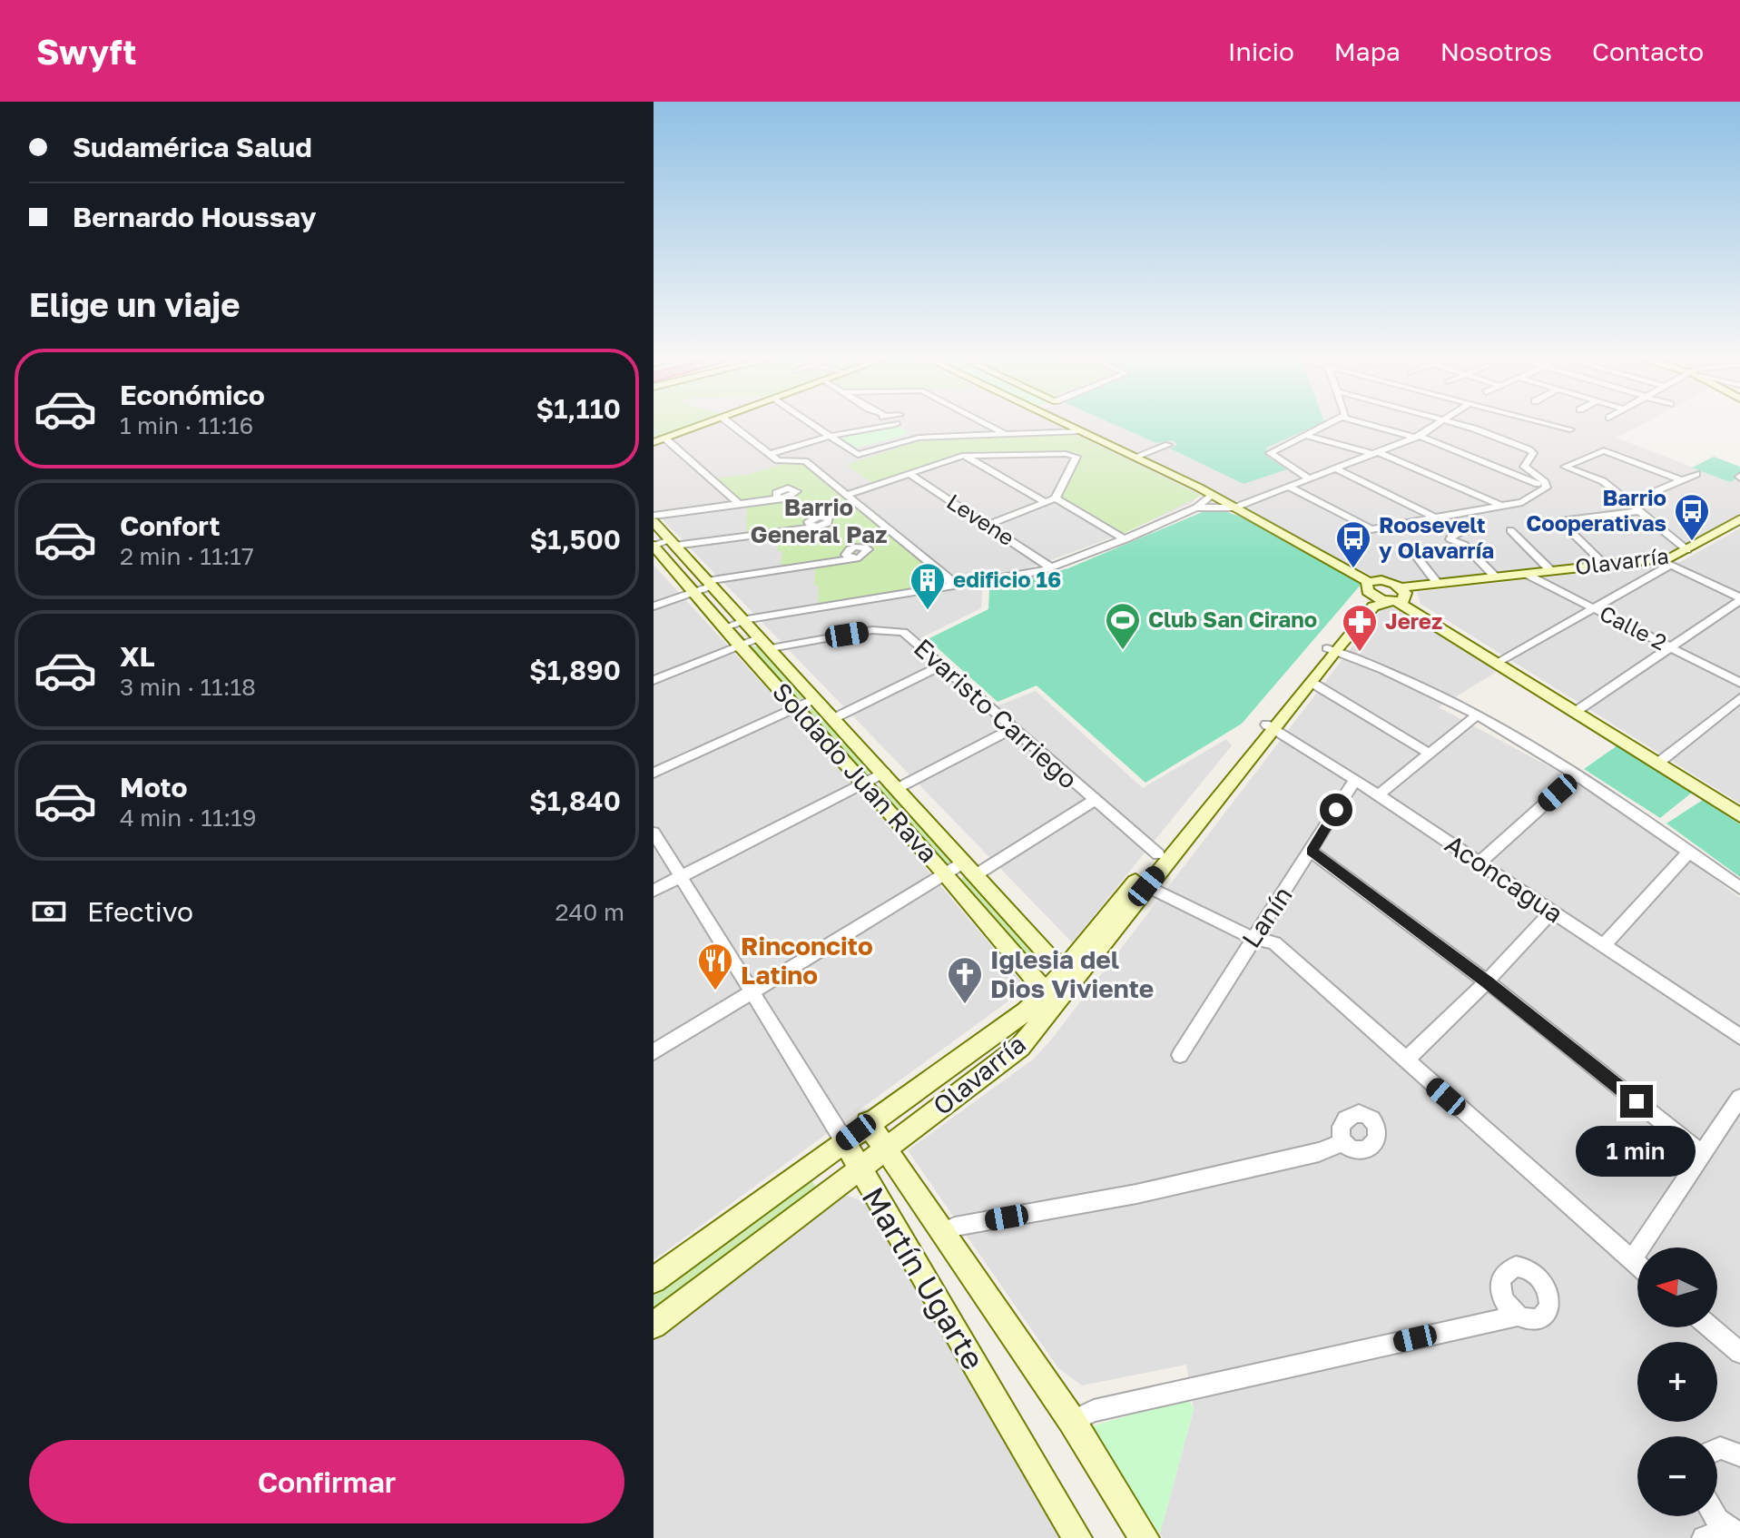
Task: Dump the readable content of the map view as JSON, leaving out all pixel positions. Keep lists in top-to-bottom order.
{
  "streets": {
    "street": [
      "Levene",
      "Olavarría",
      "Calle 2",
      "Evaristo Carriego",
      "Soldado Juan Rava",
      "Aconcagua",
      "Lanín",
      "Martín Ugarte"
    ]
  },
  "crossings": [
    ["Olavarría", "Calle 2"],
    ["Olavarría", "Evaristo Carriego"],
    ["Olavarría", "Soldado Juan Rava"],
    ["Olavarría", "Aconcagua"],
    ["Olavarría", "Martín Ugarte"],
    ["Evaristo Carriego", "Soldado Juan Rava"],
    ["Aconcagua", "Lanín"]
  ],
  "districts": ["Barrio General Paz"],
  "places": {
    "bus stop": ["Barrio Cooperativas", "Roosevelt y Olavarría"],
    "building": ["edificio 16"],
    "sports": ["Club San Cirano"],
    "pharmacy": ["Jerez"],
    "restaurant": ["Rinconcito Latino"],
    "church": ["Iglesia del Dios Viviente"]
  },
  "north": "left",
  "page": {
    "header": "Swyft",
    "nav": [
      "Inicio",
      "Mapa",
      "Nosotros",
      "Contacto"
    ],
    "banner": ["Sudamérica Salud", "Bernardo Houssay"],
    "heading": "Elige un viaje",
    "list": [
      {
        "name": "Económico",
        "note": "1 min · 11:16",
        "value": "$1,110"
      },
      {
        "name": "Confort",
        "note": "2 min · 11:17",
        "value": "$1,500"
      },
      {
        "name": "XL",
        "note": "3 min · 11:18",
        "value": "$1,890"
      },
      {
        "name": "Moto",
        "note": "4 min · 11:19",
        "value": "$1,840"
      }
    ],
    "pay": ["Efectivo", "240 m"],
    "bubble": "1 min",
    "map_buttons": ["+", "−"],
    "buttons": "Confirmar"
  }
}
